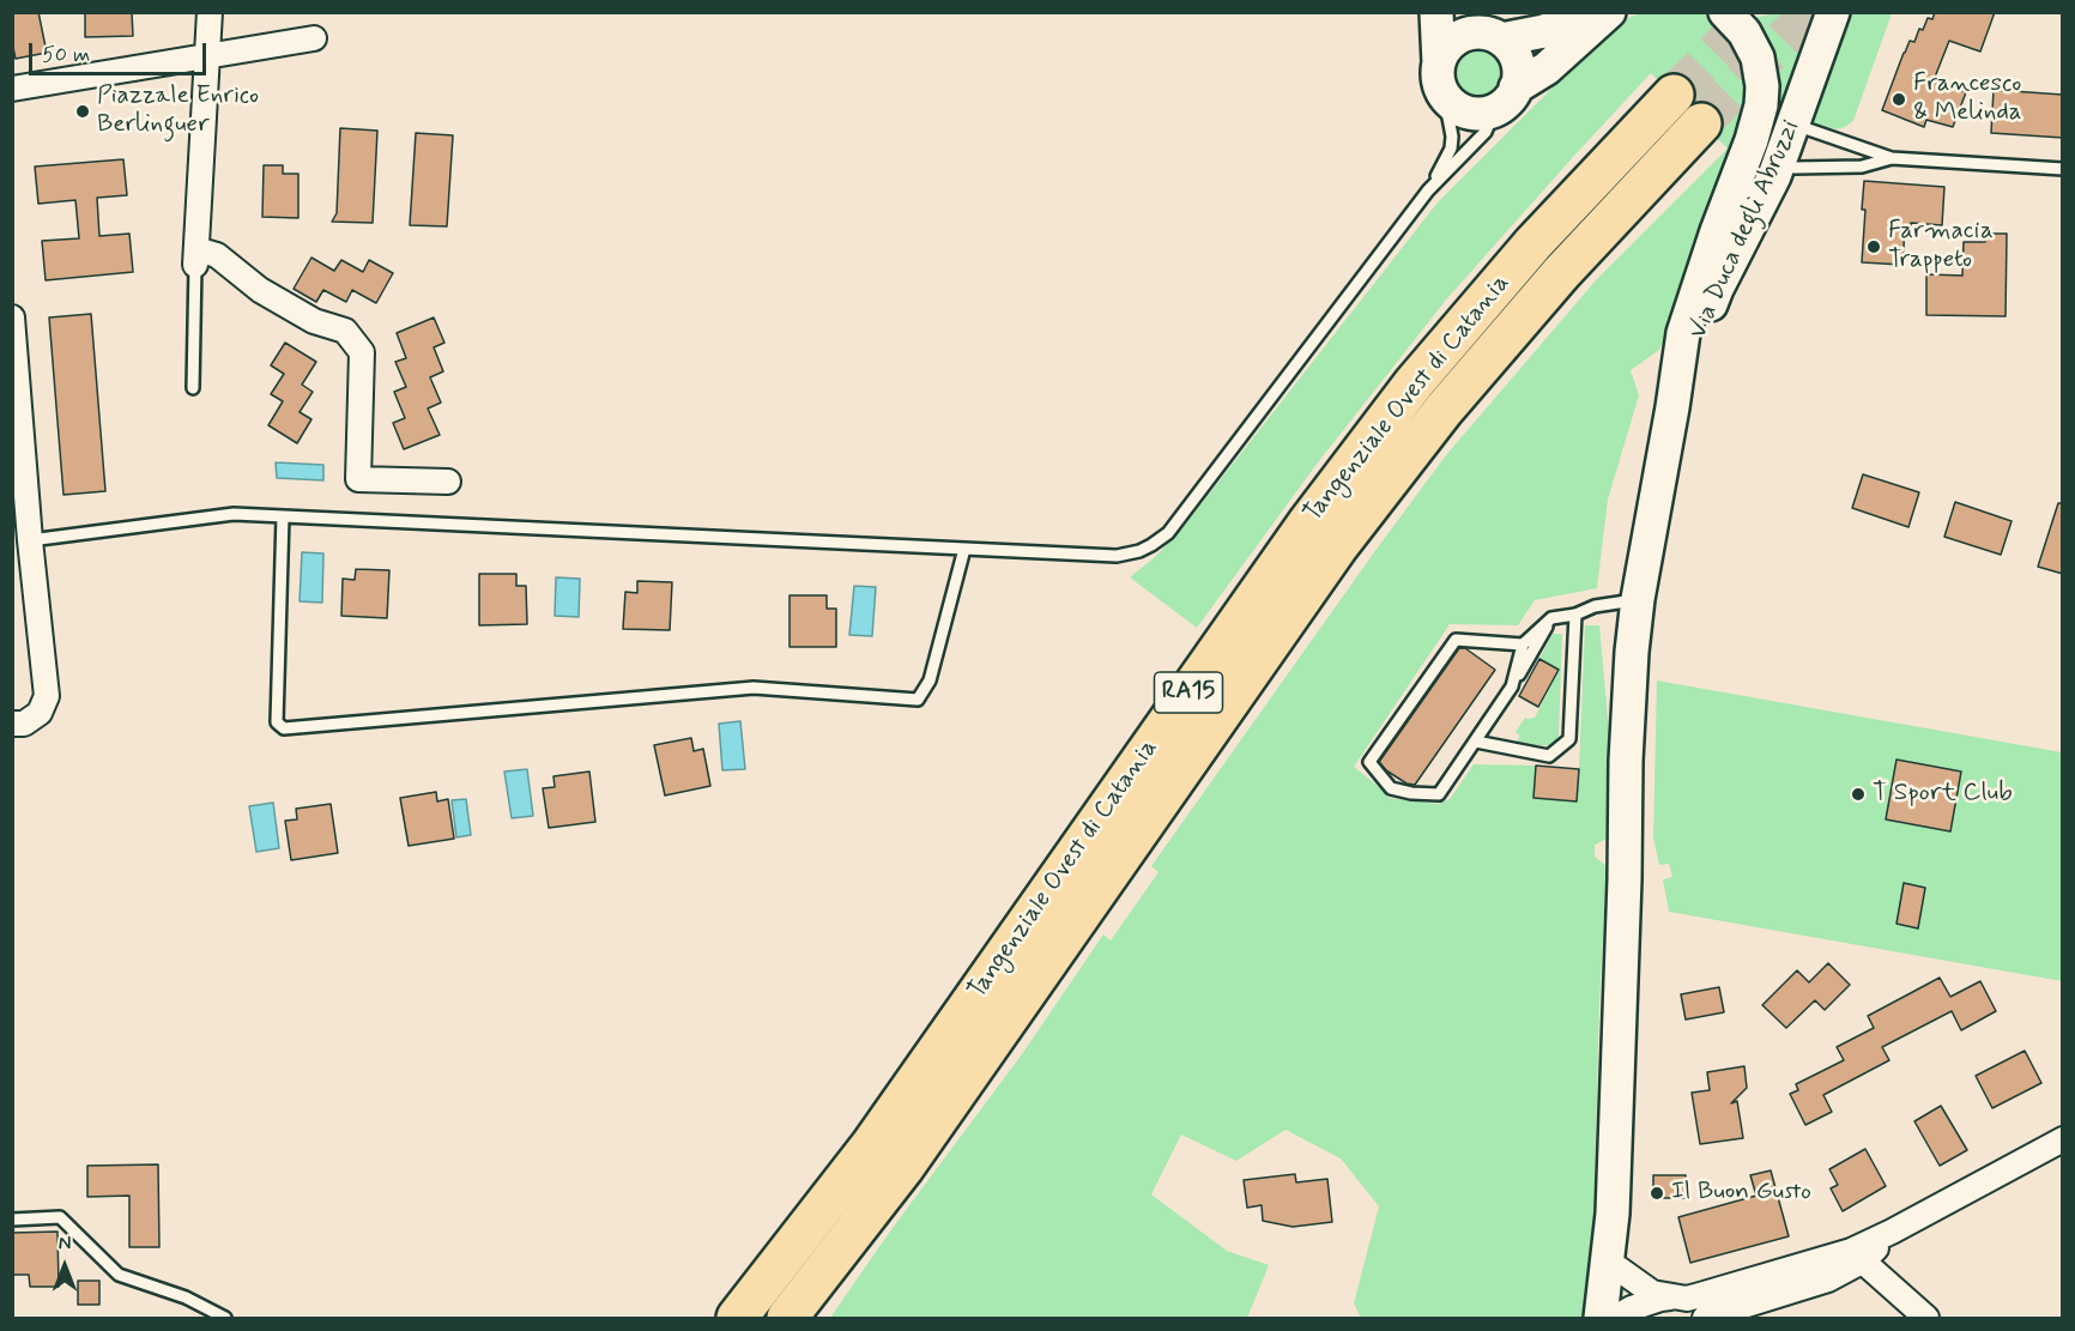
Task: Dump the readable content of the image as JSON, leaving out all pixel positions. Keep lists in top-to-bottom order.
{
  "streets": {
    "highway": ["Tangenziale Ovest di Catania", "RA15"],
    "main road": ["Via Duca degli Abruzzi"]
  },
  "places": [
    "Francesco & Melinda",
    "Piazzale Enrico Berlinguer",
    "Farmacia Trappeto",
    "T Sport Club",
    "Il Buon Gusto"
  ],
  "scale_bar": "50 m",
  "north": "top"
}
